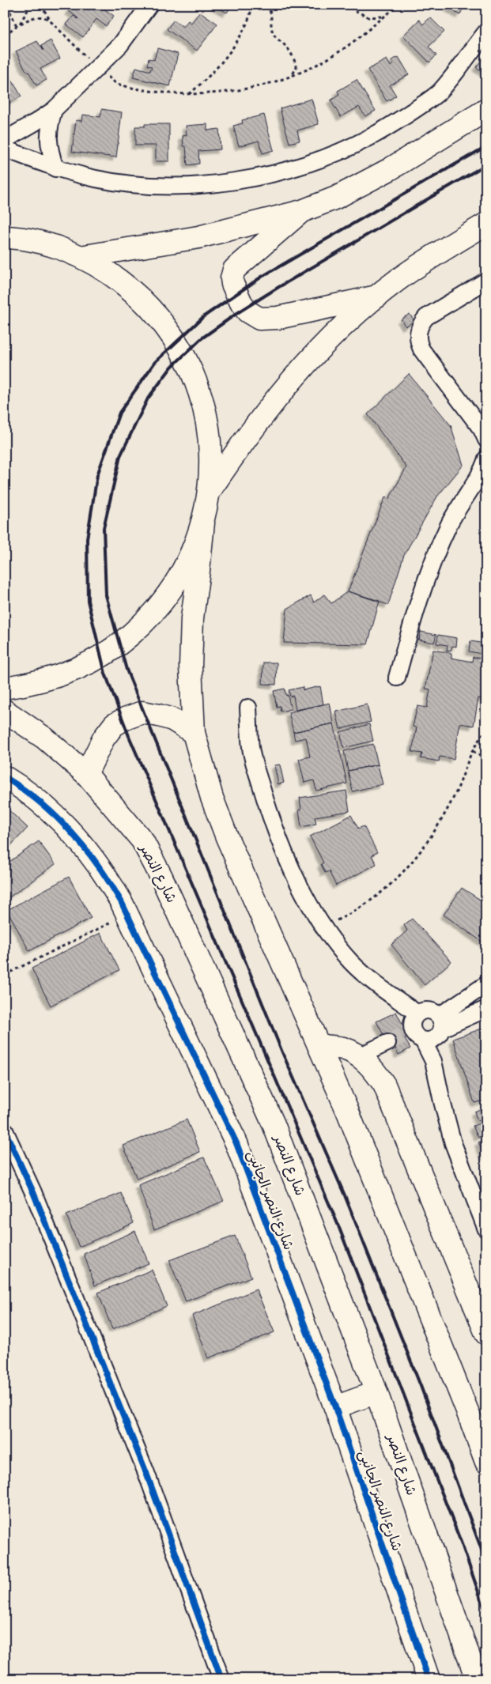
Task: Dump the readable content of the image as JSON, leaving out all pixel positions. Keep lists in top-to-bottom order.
{
  "streets": {
    "main road": ["شارع النصر", "شارع النصر الجانبى"]
  }
}
